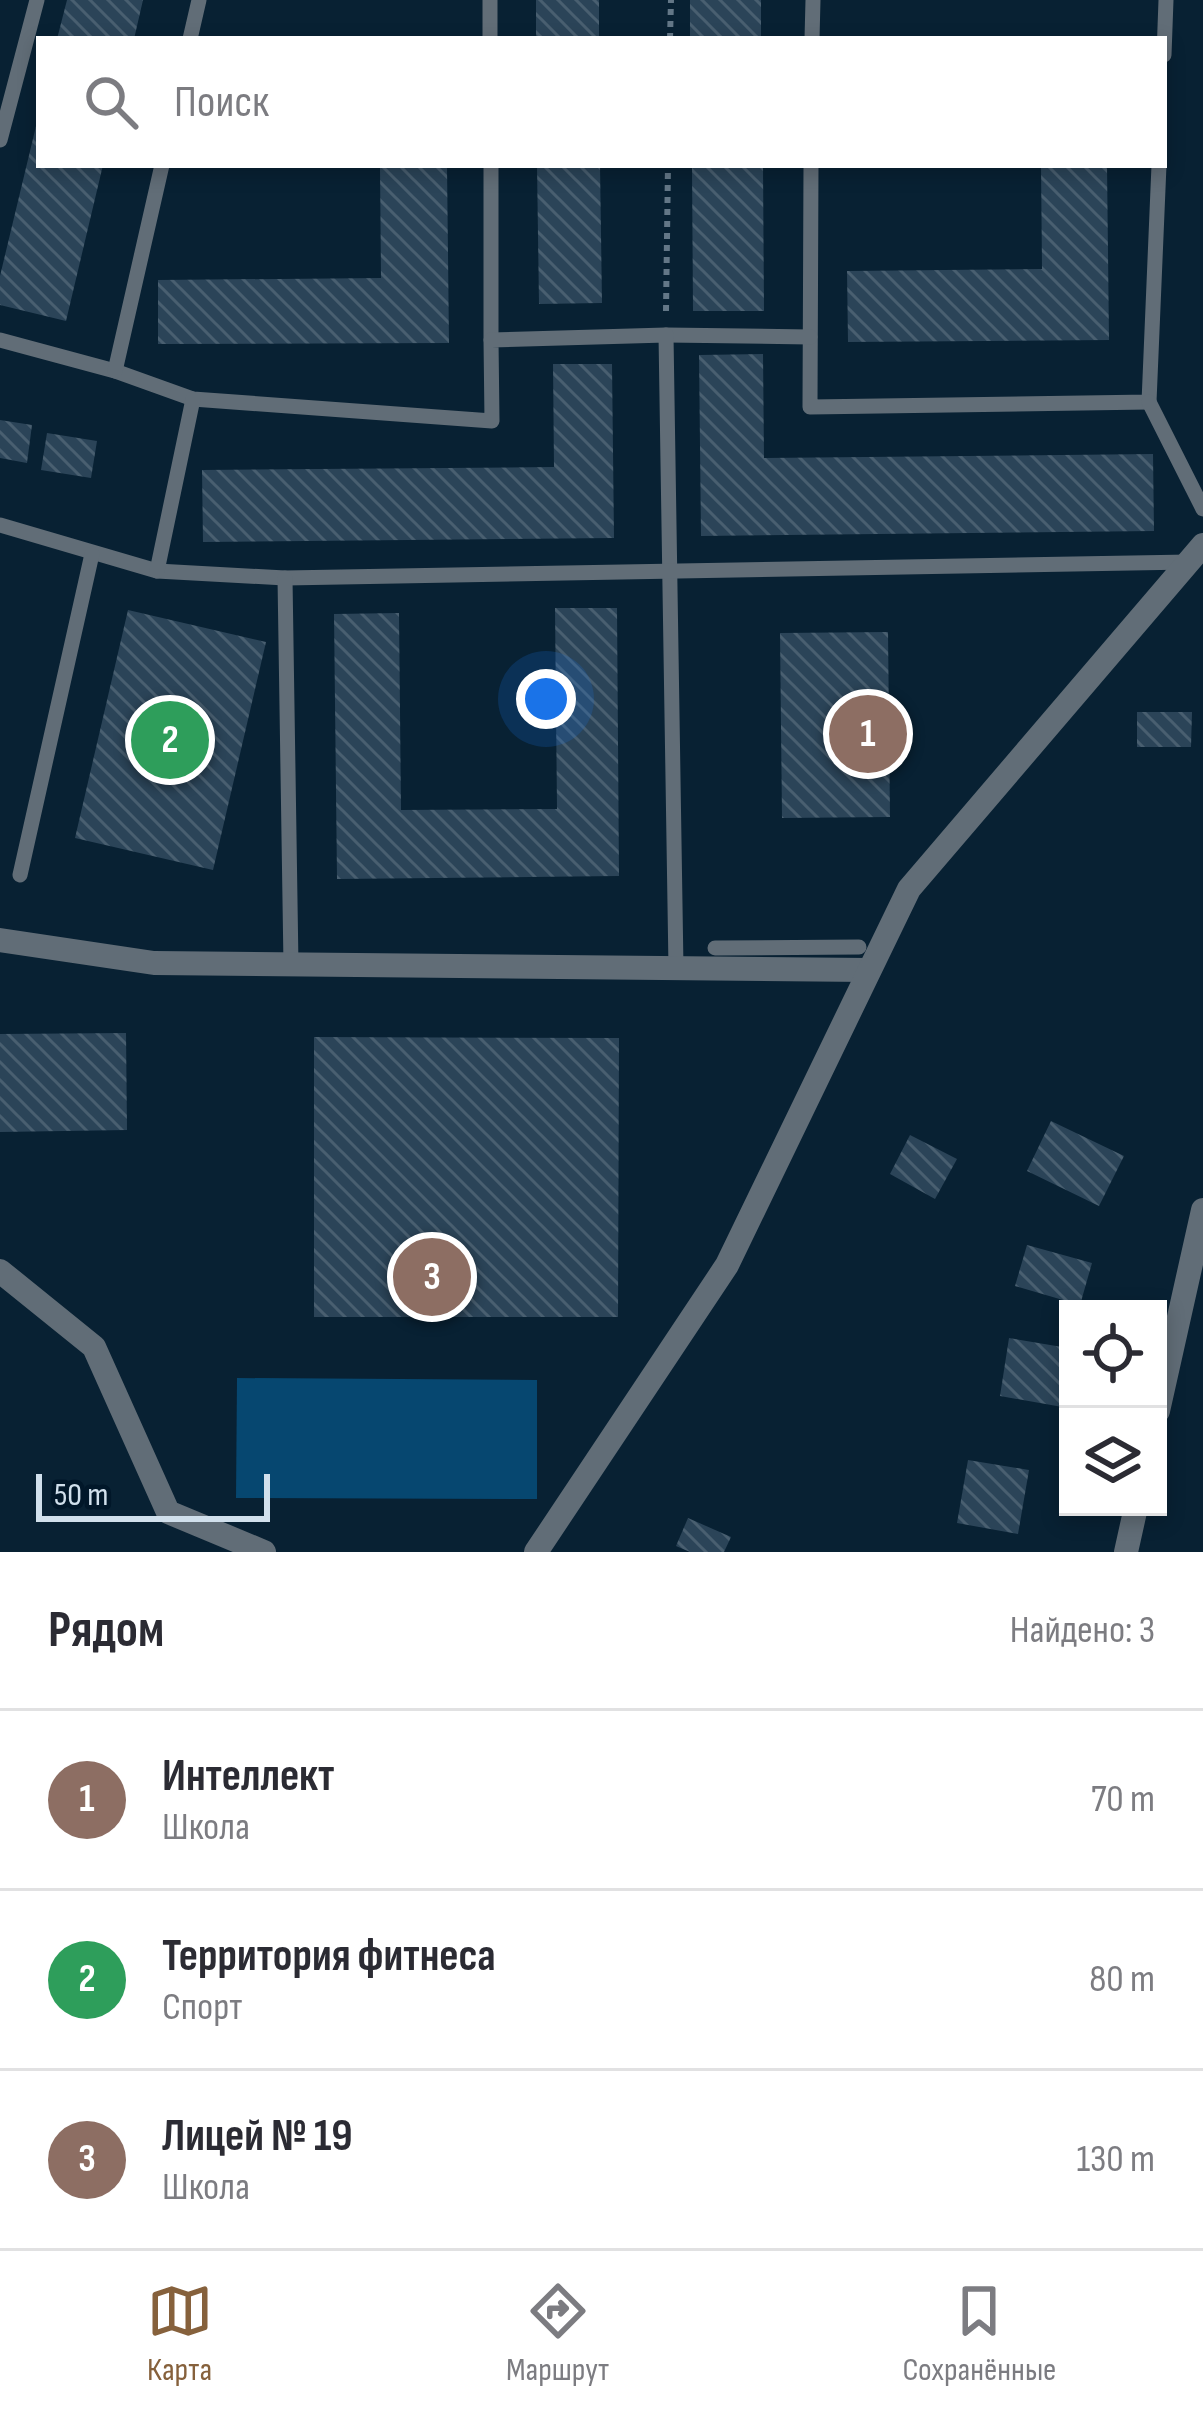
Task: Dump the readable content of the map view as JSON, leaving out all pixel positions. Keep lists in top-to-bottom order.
{
  "scale_bar": "50 m",
  "page": {
    "search": "Поиск",
    "pins": ["1", "2", "3"],
    "scale": "50 m",
    "heading": ["Рядом", "Найдено: 3"],
    "list": [
      {
        "mark": "1",
        "name": "Интеллект",
        "note": "Школа",
        "value": "70 m"
      },
      {
        "mark": "2",
        "name": "Территория фитнеса",
        "note": "Спорт",
        "value": "80 m"
      },
      {
        "mark": "3",
        "name": "Лицей № 19",
        "note": "Школа",
        "value": "130 m"
      }
    ],
    "nav": ["Карта", "Маршрут", "Сохранённые"]
  }
}
